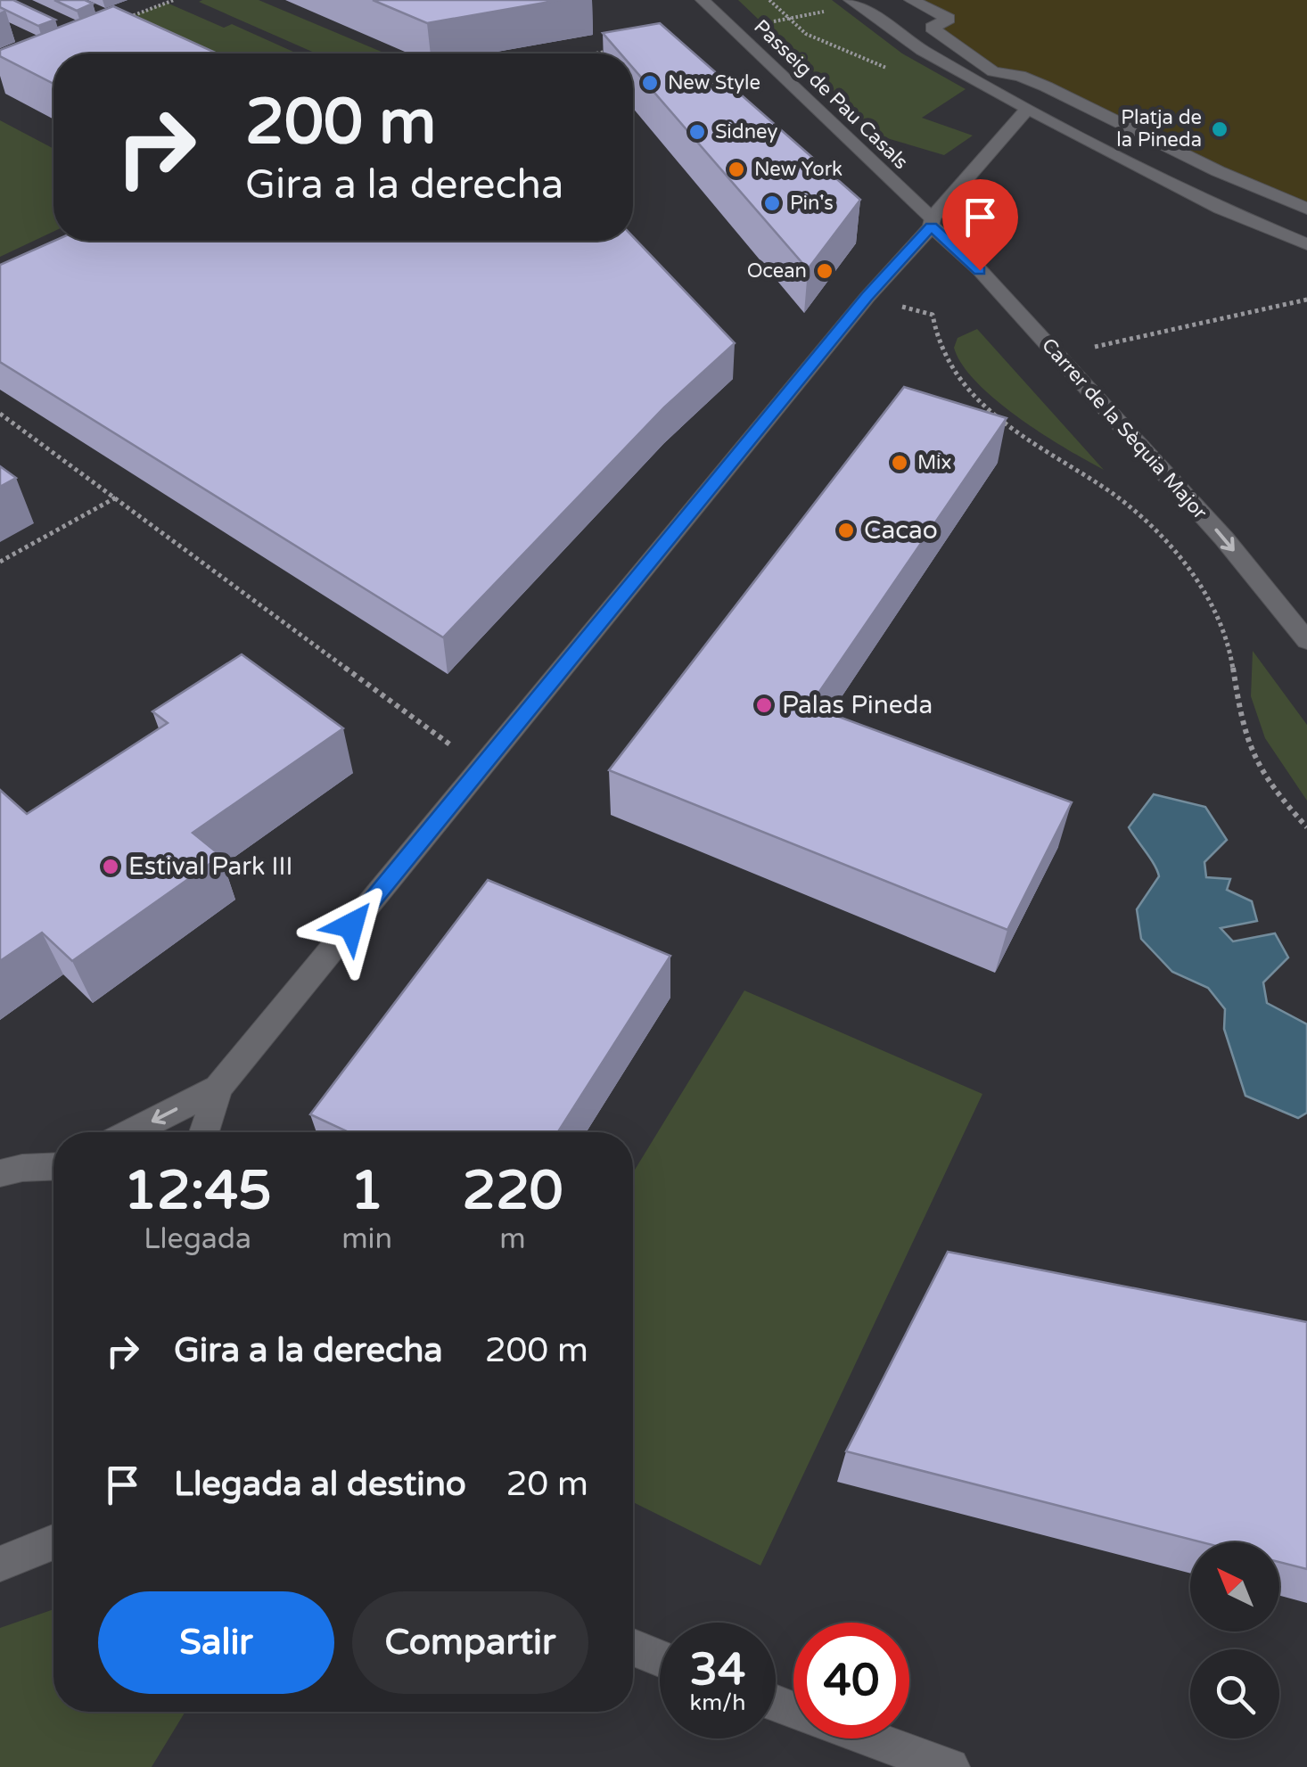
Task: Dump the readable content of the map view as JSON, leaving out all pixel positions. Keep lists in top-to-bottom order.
{
  "streets": {
    "street": ["Passeig de Pau Casals", "Carrer de la Sèquia Major"]
  },
  "crossings": [
    ["Passeig de Pau Casals", "Carrer de la Sèquia Major"]
  ],
  "one_way": ["Carrer de la Sèquia Major"],
  "places": [
    "New Style",
    "Platja de la Pineda",
    "Sidney",
    "New York",
    "Pin's",
    "Ocean",
    "Mix",
    "Cacao",
    "Palas Pineda",
    "Estival Park III"
  ],
  "north": "top left",
  "page": {
    "turn": ["200 m", "Gira a la derecha"],
    "eta": [
      "12:45",
      "Llegada",
      "1",
      "min",
      "220",
      "m"
    ],
    "list": [
      {
        "name": "Gira a la derecha",
        "value": "200 m"
      },
      {
        "name": "Llegada al destino",
        "value": "20 m"
      }
    ],
    "buttons": ["Salir", "Compartir"],
    "speed": "34 km/h",
    "limit": "40"
  }
}
